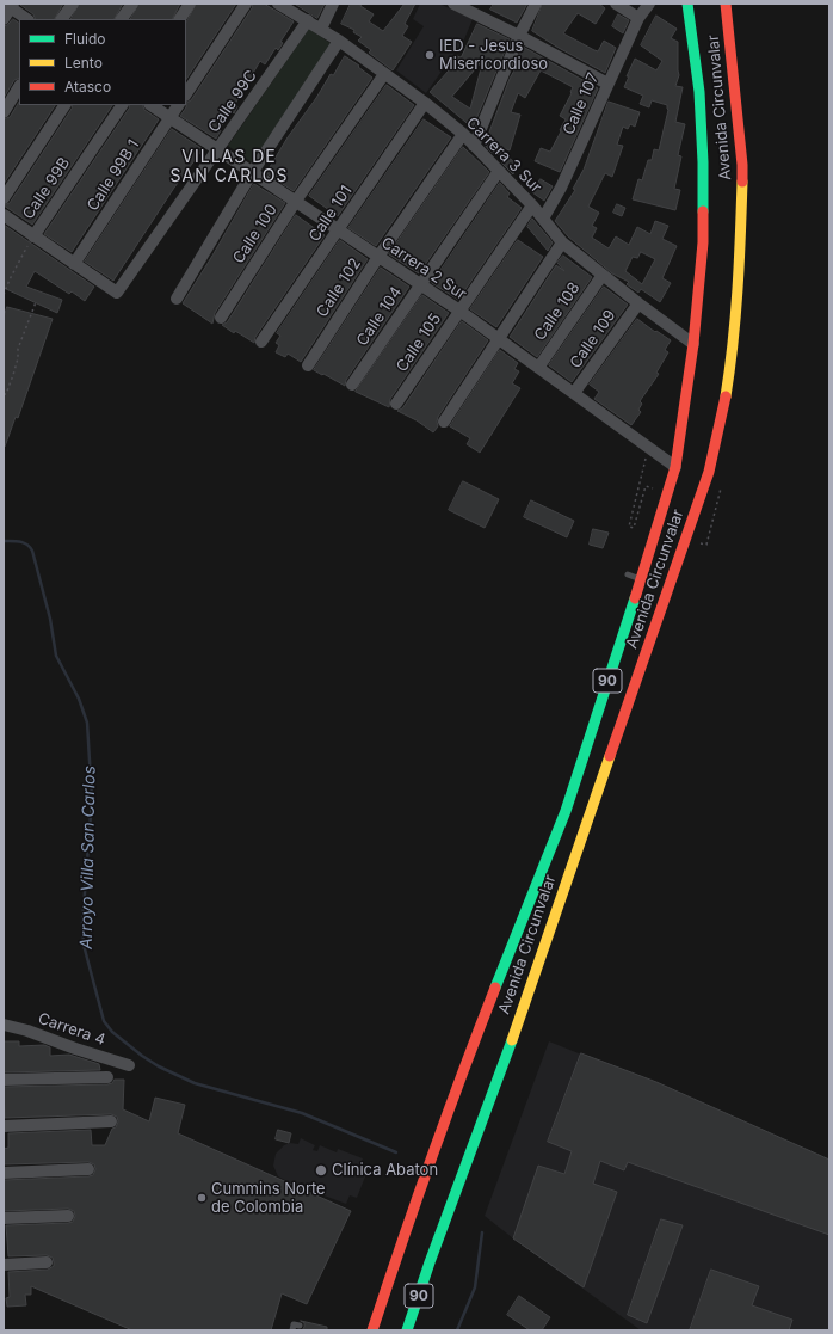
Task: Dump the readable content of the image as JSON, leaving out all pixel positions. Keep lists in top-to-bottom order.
{
  "streets": {
    "highway": ["Avenida Circunvalar", "90"],
    "street": [
      "Calle 99C",
      "Calle 107",
      "Carrera 3 Sur",
      "Calle 99B 1",
      "Calle 99B",
      "Calle 101",
      "Calle 100",
      "Carrera 2 Sur",
      "Calle 102",
      "Calle 108",
      "Calle 104",
      "Calle 109",
      "Calle 105",
      "Carrera 4"
    ]
  },
  "crossings": [
    ["Calle 99C", "Carrera 3 Sur"],
    ["Calle 99C", "Calle 99B 1"],
    ["Calle 99C", "Carrera 2 Sur"],
    ["Calle 107", "Carrera 3 Sur"],
    ["Avenida Circunvalar", "Carrera 3 Sur"],
    ["Avenida Circunvalar", "Carrera 2 Sur"],
    ["Carrera 3 Sur", "Calle 101"],
    ["Carrera 3 Sur", "Calle 100"],
    ["Carrera 3 Sur", "Calle 102"],
    ["Carrera 3 Sur", "Calle 108"],
    ["Carrera 3 Sur", "Calle 104"],
    ["Carrera 3 Sur", "Calle 109"],
    ["Carrera 3 Sur", "Calle 105"],
    ["Calle 99B 1", "Carrera 2 Sur"],
    ["Calle 101", "Carrera 2 Sur"],
    ["Calle 100", "Carrera 2 Sur"],
    ["Carrera 2 Sur", "Calle 102"],
    ["Carrera 2 Sur", "Calle 108"],
    ["Carrera 2 Sur", "Calle 104"],
    ["Carrera 2 Sur", "Calle 109"],
    ["Carrera 2 Sur", "Calle 105"]
  ],
  "districts": ["VILLAS DE SAN CARLOS"],
  "water": ["Arroyo Villa San Carlos"],
  "places": ["IED - Jesus Misericordioso", "Clínica Abaton", "Cummins Norte de Colombia"],
  "legend": ["Fluido", "Lento", "Atasco"]
}
